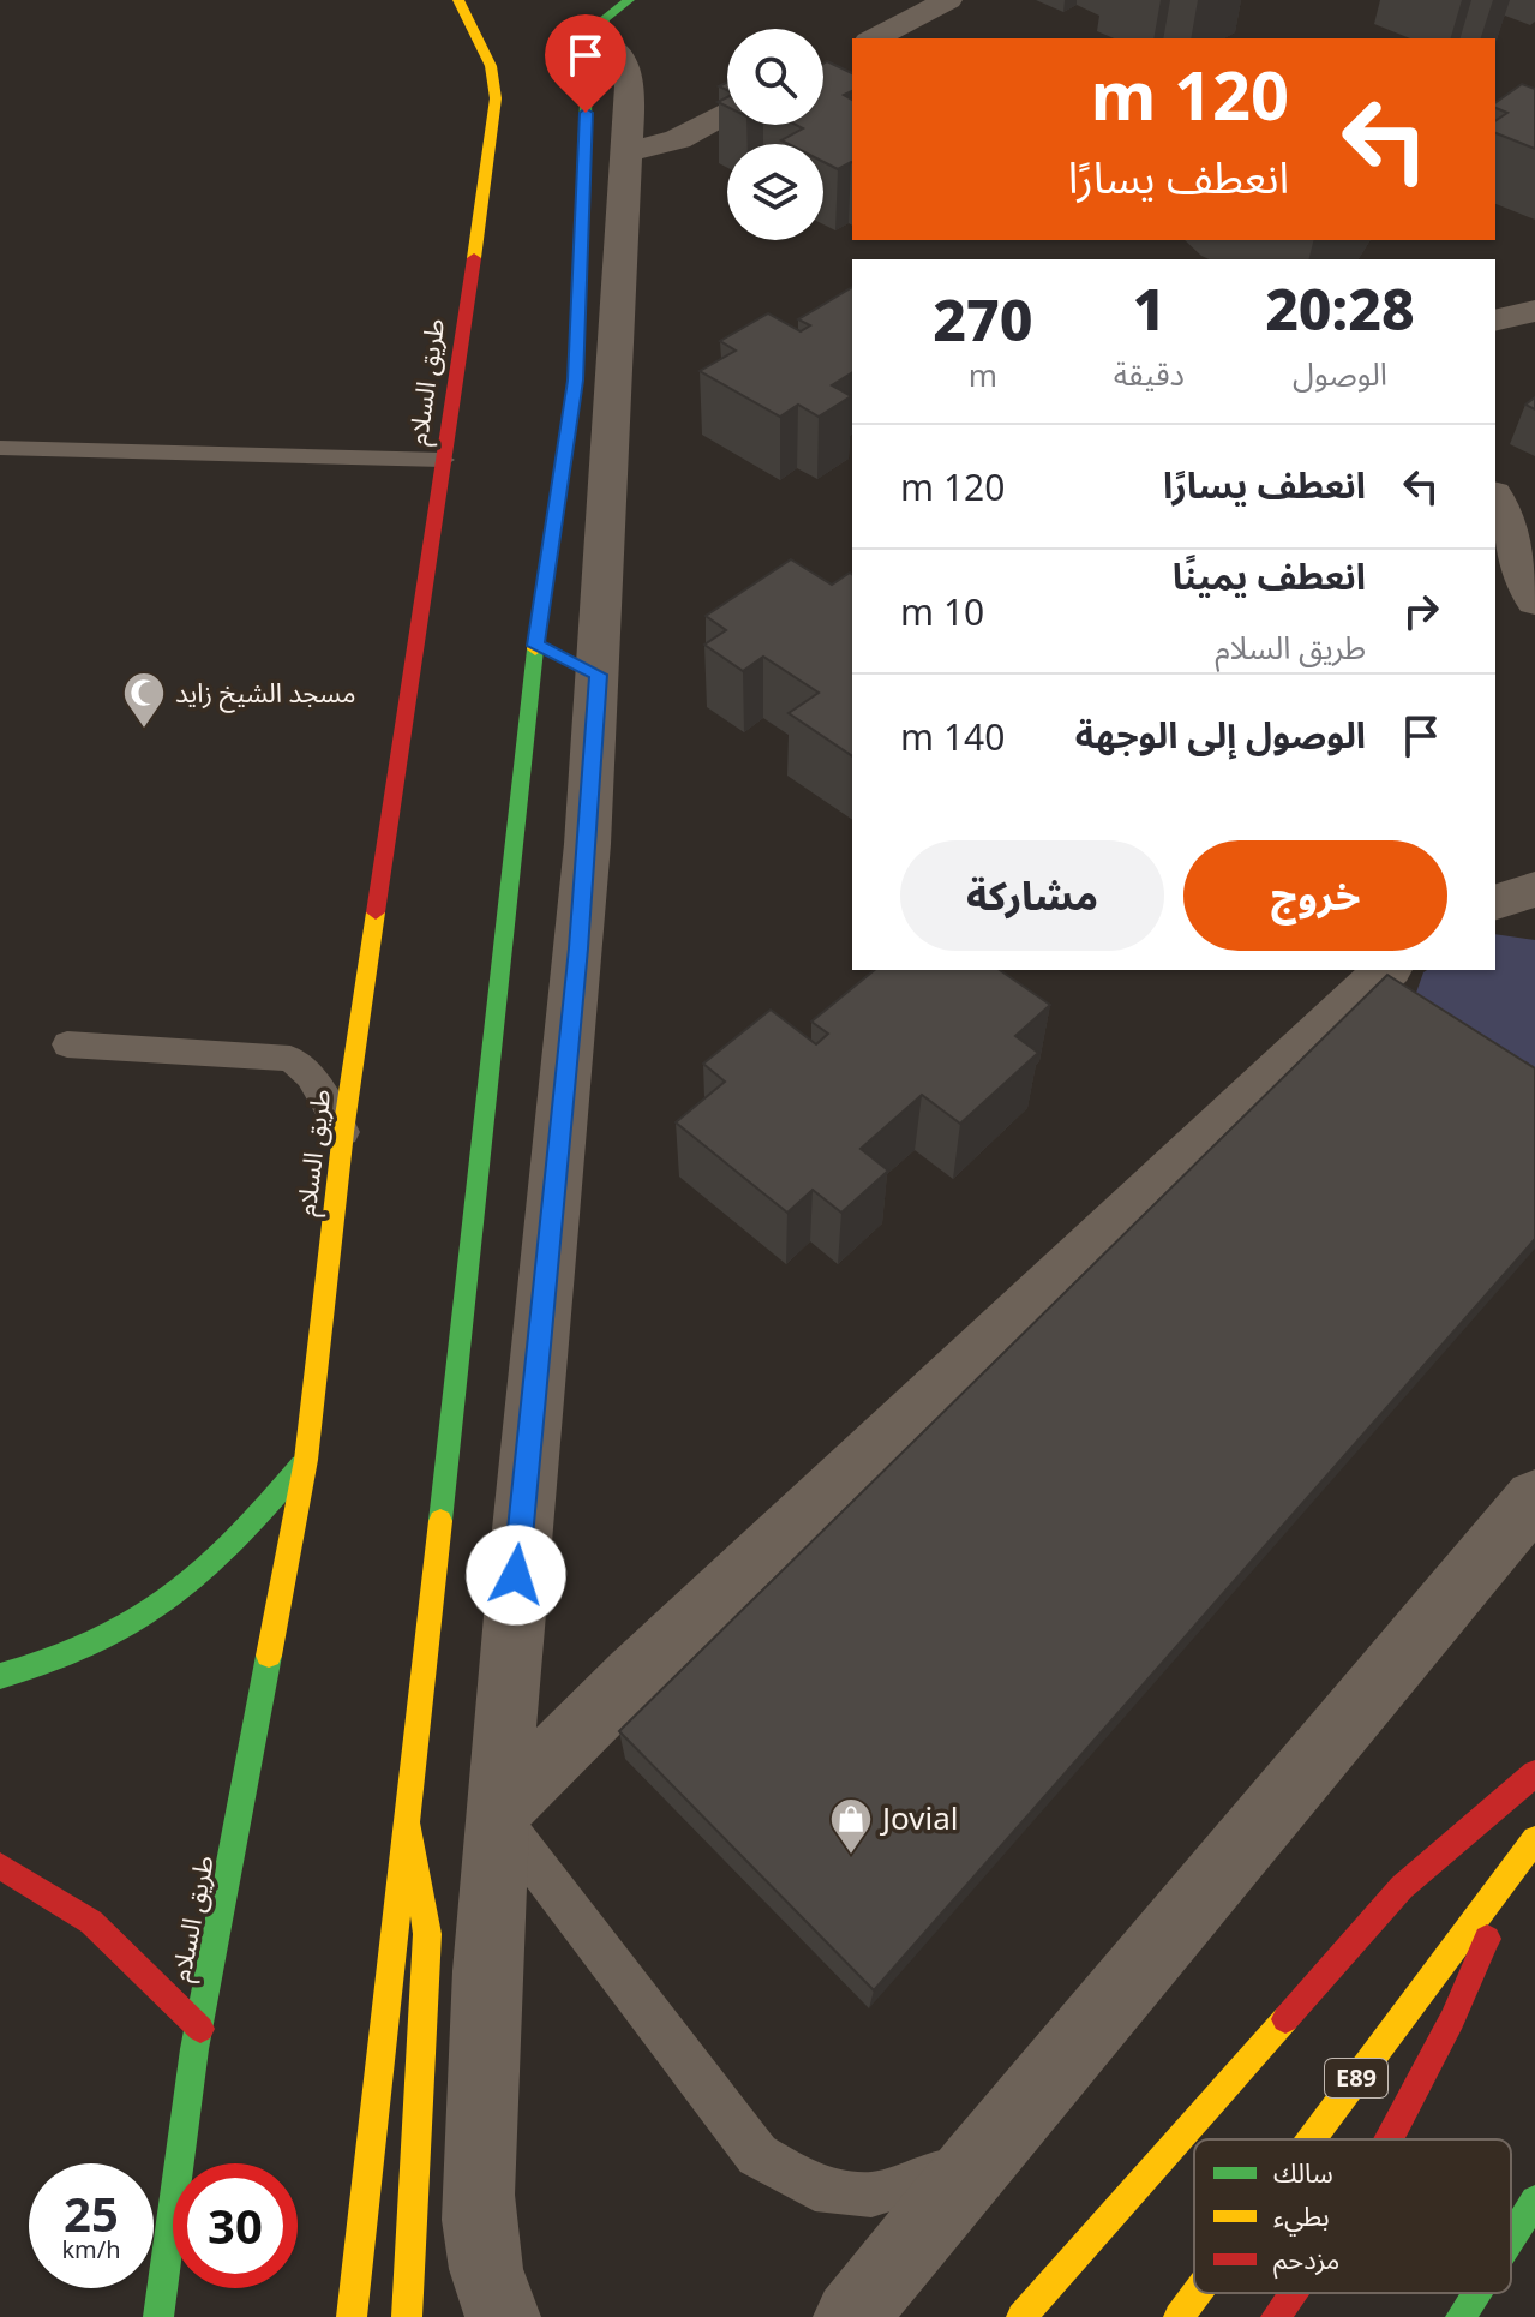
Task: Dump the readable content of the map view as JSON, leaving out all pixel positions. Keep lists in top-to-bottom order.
{
  "streets": {
    "main road": ["طريق السلام", "E89"]
  },
  "places": {
    "mosque": ["مسجد الشيخ زايد"],
    "shop": ["Jovial"]
  },
  "legend": ["سالك", "بطيء", "مزدحم"],
  "page": {
    "turn": ["120 m", "انعطف يسارًا"],
    "eta": [
      "20:28",
      "الوصول",
      "1",
      "دقيقة",
      "270",
      "m"
    ],
    "list": [
      {
        "name": "انعطف يسارًا",
        "value": "120 m"
      },
      {
        "name": "انعطف يمينًا",
        "note": "طريق السلام",
        "value": "10 m"
      },
      {
        "name": "الوصول إلى الوجهة",
        "value": "140 m"
      }
    ],
    "buttons": ["خروج", "مشاركة"],
    "speed": "25 km/h",
    "limit": "30"
  }
}
